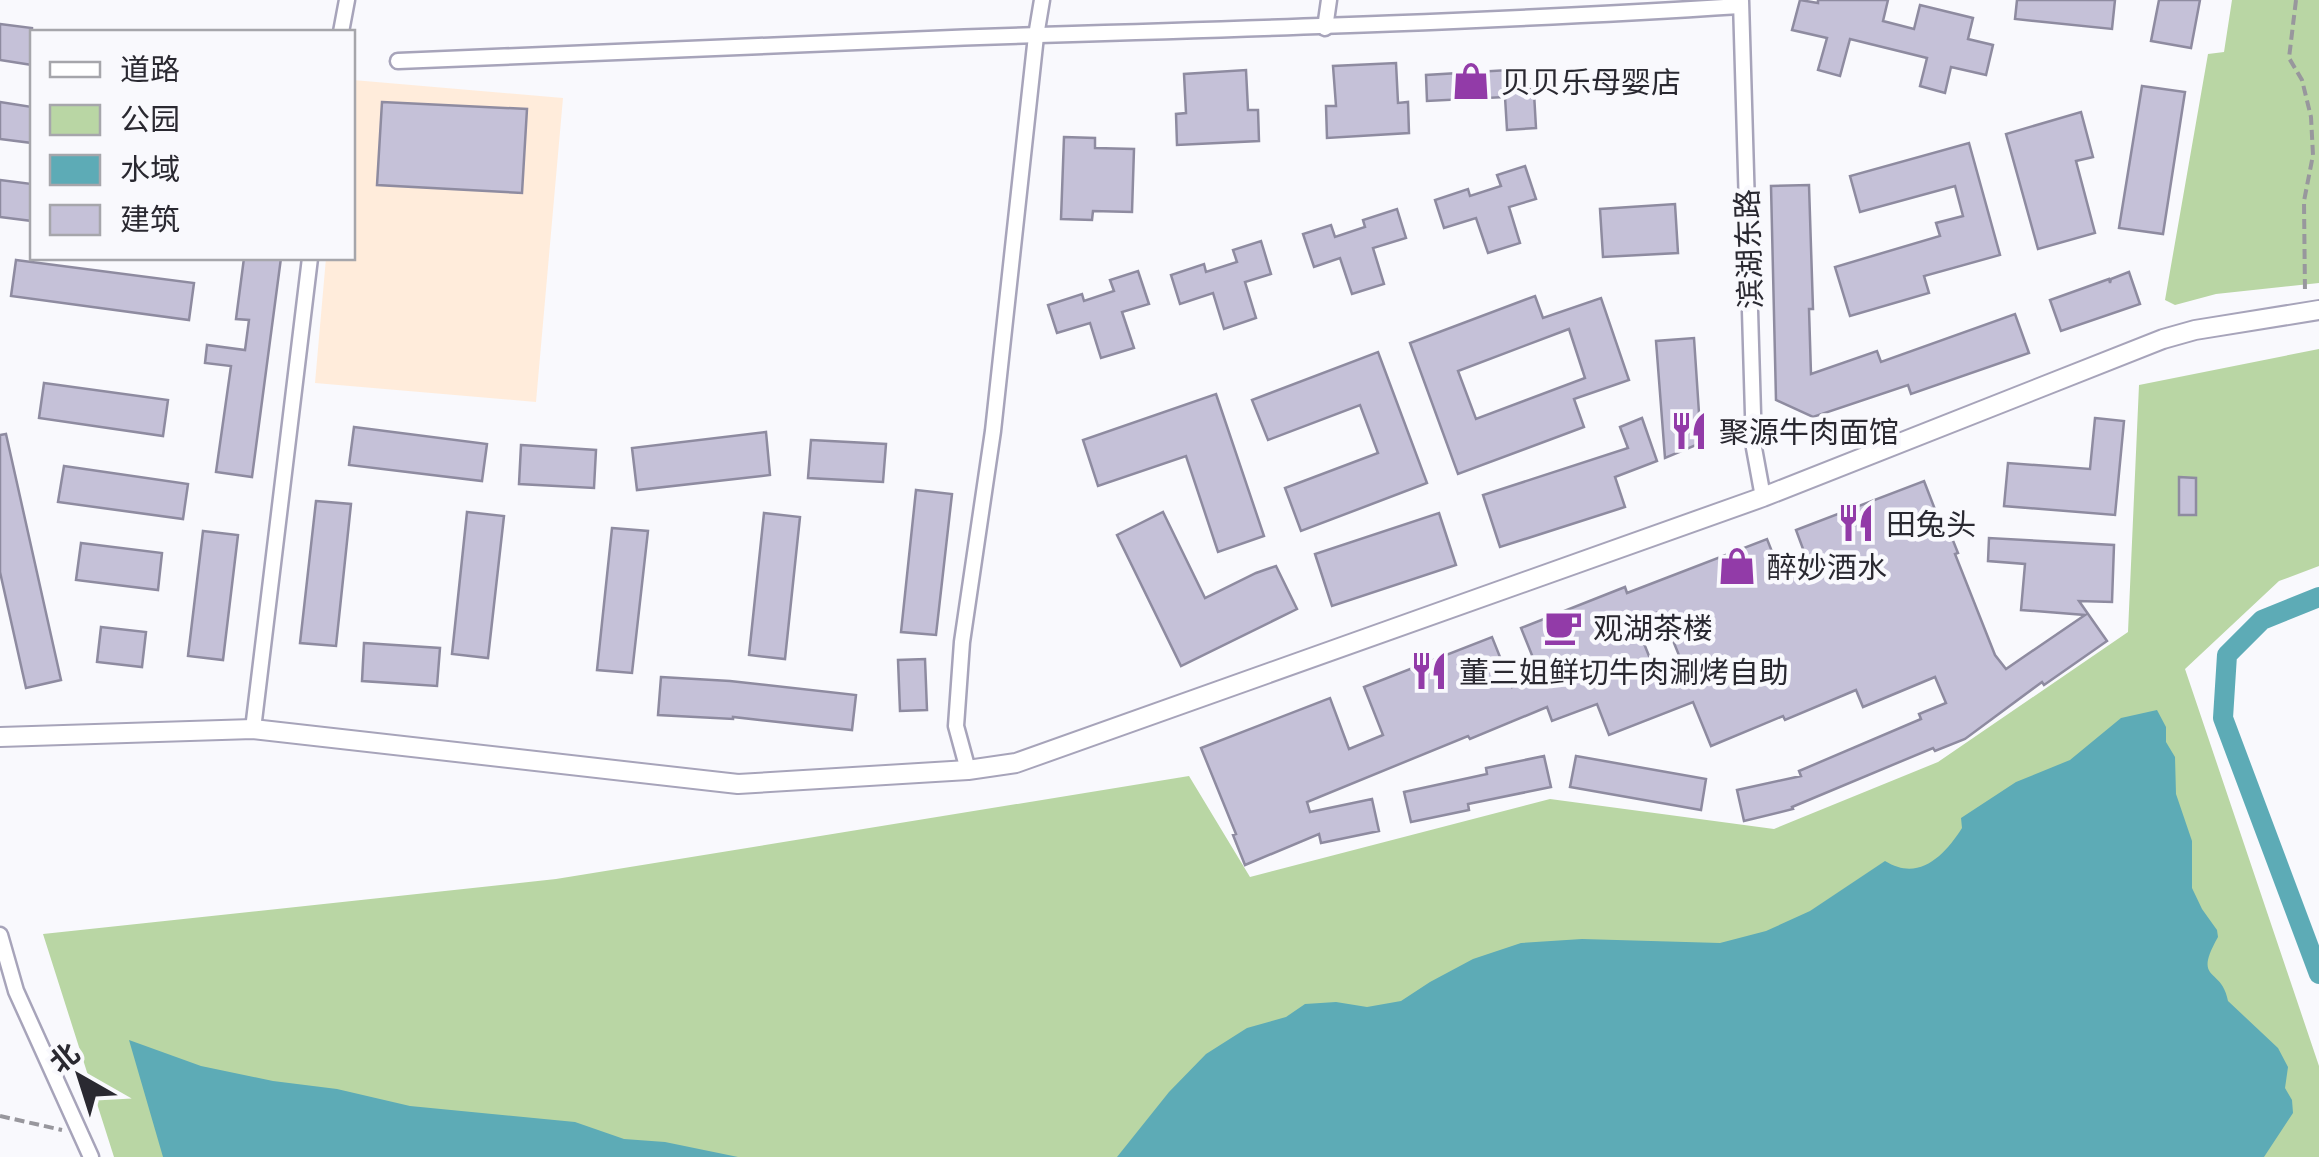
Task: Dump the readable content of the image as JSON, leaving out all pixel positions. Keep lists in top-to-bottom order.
{
  "streets": {
    "street": ["滨湖东路"]
  },
  "places": {
    "shop": ["贝贝乐母婴店", "醉妙酒水"],
    "restaurant": ["聚源牛肉面馆", "田兔头", "董三姐鲜切牛肉涮烤自助"],
    "cafe": ["观湖茶楼"]
  },
  "legend": [
    "道路",
    "公园",
    "水域",
    "建筑"
  ],
  "north": "top left"
}
